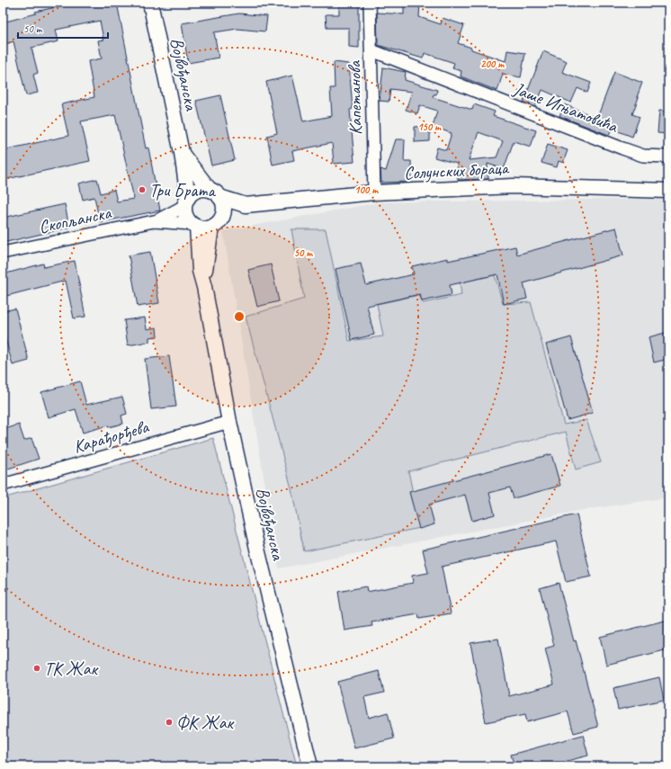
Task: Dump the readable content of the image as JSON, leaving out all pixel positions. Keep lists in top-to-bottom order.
{
  "streets": {
    "street": [
      "Војвођанска",
      "Капетанова",
      "Јаше Игњатовића",
      "Солунских бораца",
      "Скопљанска",
      "Карађорђева"
    ]
  },
  "crossings": [
    ["Војвођанска", "Солунских бораца"],
    ["Војвођанска", "Скопљанска"],
    ["Војвођанска", "Карађорђева"],
    ["Капетанова", "Јаше Игњатовића"],
    ["Капетанова", "Солунских бораца"],
    ["Солунских бораца", "Скопљанска"]
  ],
  "places": ["Три Брата", "ТК Жак", "ФК Жак"],
  "scale_bar": "50 m",
  "rings": [
    "200 m",
    "150 m",
    "100 m",
    "50 m"
  ]
}
